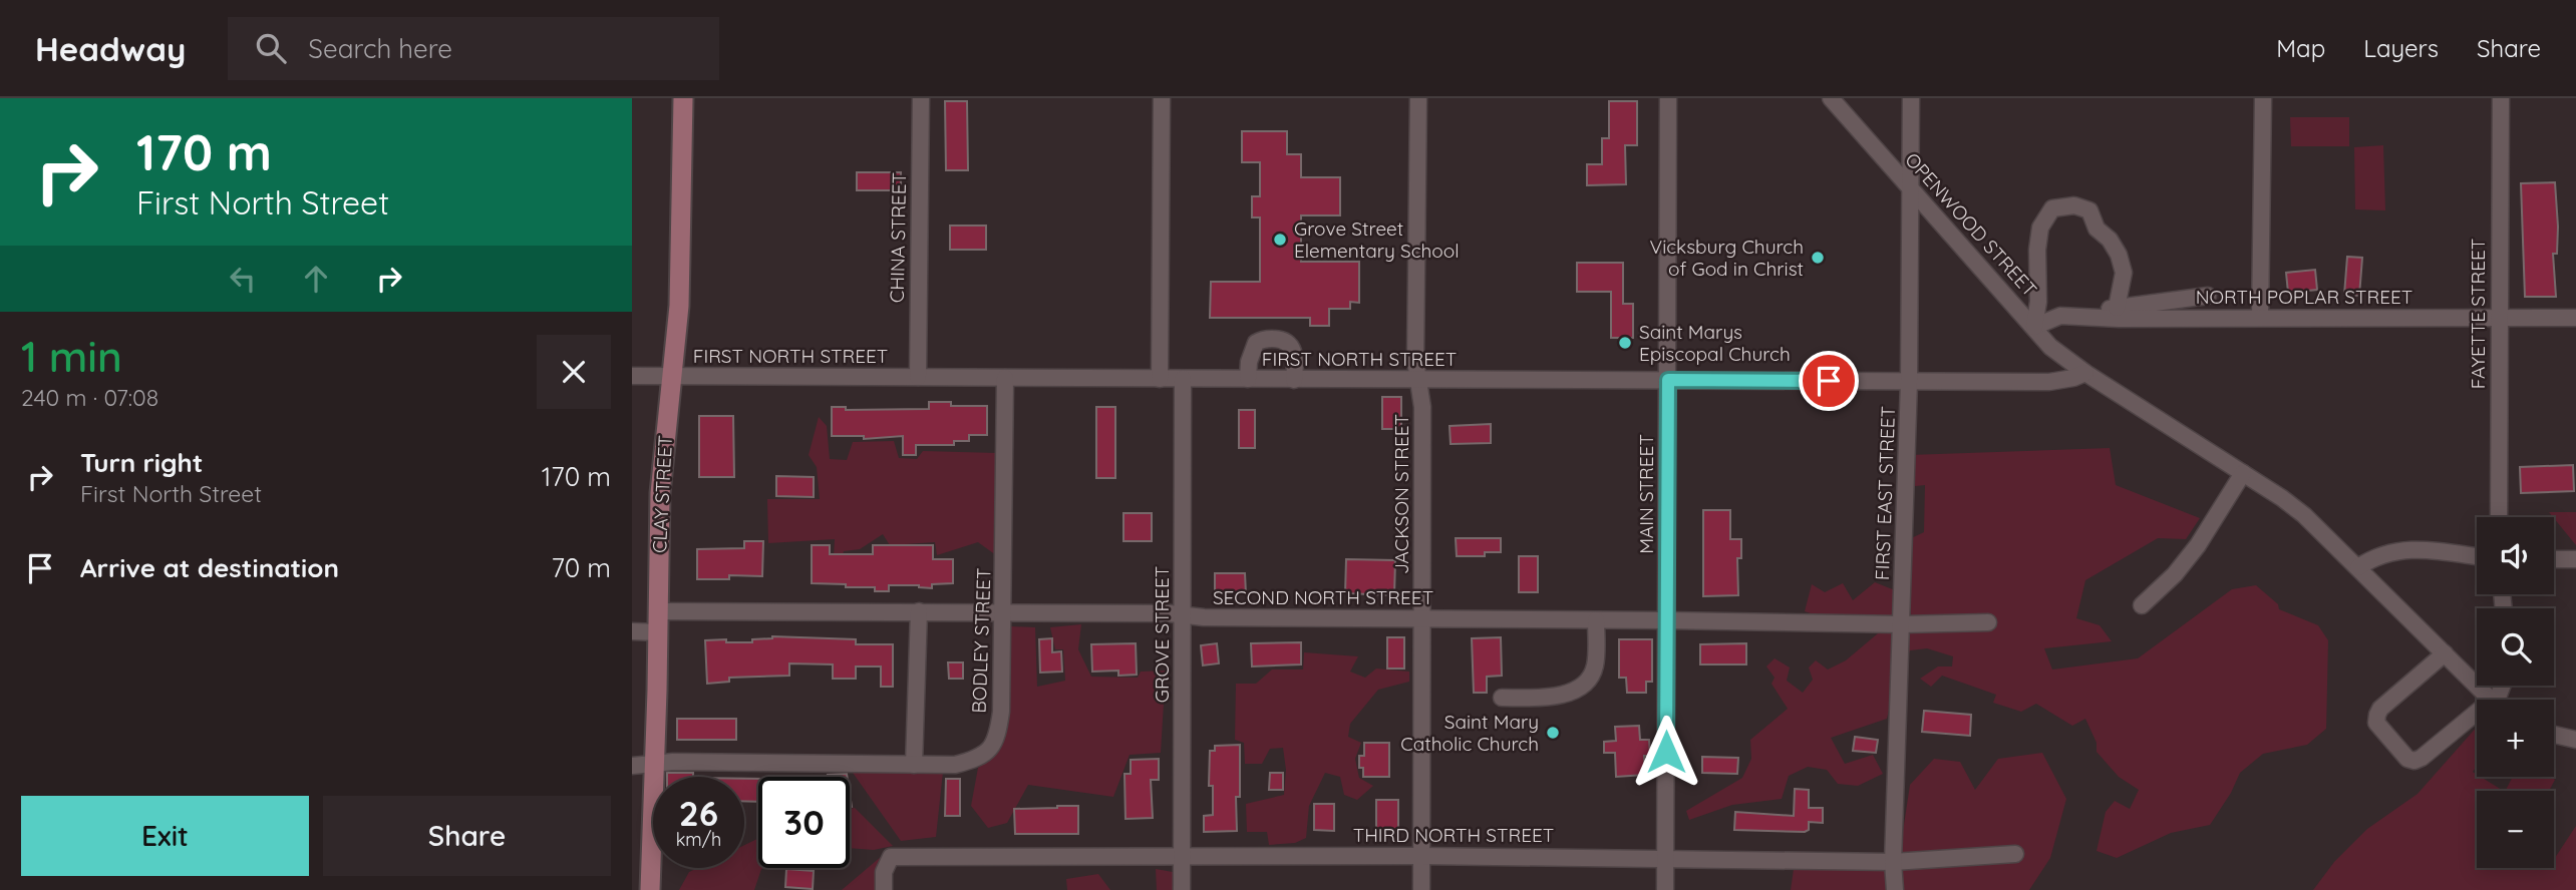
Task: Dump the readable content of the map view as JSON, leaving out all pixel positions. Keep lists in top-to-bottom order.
{
  "streets": {
    "main road": ["CLAY STREET"],
    "street": [
      "OPENWOOD STREET",
      "CHINA STREET",
      "NORTH POPLAR STREET",
      "FAYETTE STREET",
      "FIRST NORTH STREET",
      "FIRST EAST STREET",
      "JACKSON STREET",
      "MAIN STREET",
      "SECOND NORTH STREET",
      "GROVE STREET",
      "BODLEY STREET",
      "THIRD NORTH STREET"
    ]
  },
  "crossings": [
    ["OPENWOOD STREET", "NORTH POPLAR STREET"],
    ["OPENWOOD STREET", "FIRST NORTH STREET"],
    ["OPENWOOD STREET", "FIRST EAST STREET"],
    ["CHINA STREET", "FIRST NORTH STREET"],
    ["NORTH POPLAR STREET", "FAYETTE STREET"],
    ["FIRST NORTH STREET", "FIRST EAST STREET"],
    ["FIRST NORTH STREET", "CLAY STREET"],
    ["FIRST NORTH STREET", "JACKSON STREET"],
    ["FIRST NORTH STREET", "MAIN STREET"],
    ["FIRST NORTH STREET", "GROVE STREET"],
    ["FIRST NORTH STREET", "BODLEY STREET"],
    ["FIRST EAST STREET", "SECOND NORTH STREET"],
    ["FIRST EAST STREET", "THIRD NORTH STREET"],
    ["CLAY STREET", "SECOND NORTH STREET"],
    ["CLAY STREET", "BODLEY STREET"],
    ["JACKSON STREET", "SECOND NORTH STREET"],
    ["JACKSON STREET", "THIRD NORTH STREET"],
    ["MAIN STREET", "SECOND NORTH STREET"],
    ["MAIN STREET", "THIRD NORTH STREET"],
    ["SECOND NORTH STREET", "GROVE STREET"],
    ["SECOND NORTH STREET", "BODLEY STREET"],
    ["GROVE STREET", "THIRD NORTH STREET"]
  ],
  "places": [
    "Grove Street Elementary School",
    "Vicksburg Church of God in Christ",
    "Saint Marys Episcopal Church",
    "Saint Mary Catholic Church"
  ],
  "page": {
    "header": "Headway",
    "search": "Search here",
    "nav": ["Map", "Layers", "Share"],
    "turn": ["170 m", "First North Street"],
    "heading": ["1 min", "240 m · 07:08"],
    "list": [
      {
        "name": "Turn right",
        "note": "First North Street",
        "value": "170 m"
      },
      {
        "name": "Arrive at destination",
        "value": "70 m"
      }
    ],
    "map_buttons": ["+", "−"],
    "speed": "26 km/h",
    "limit": "30",
    "buttons": ["Exit", "Share"]
  }
}
